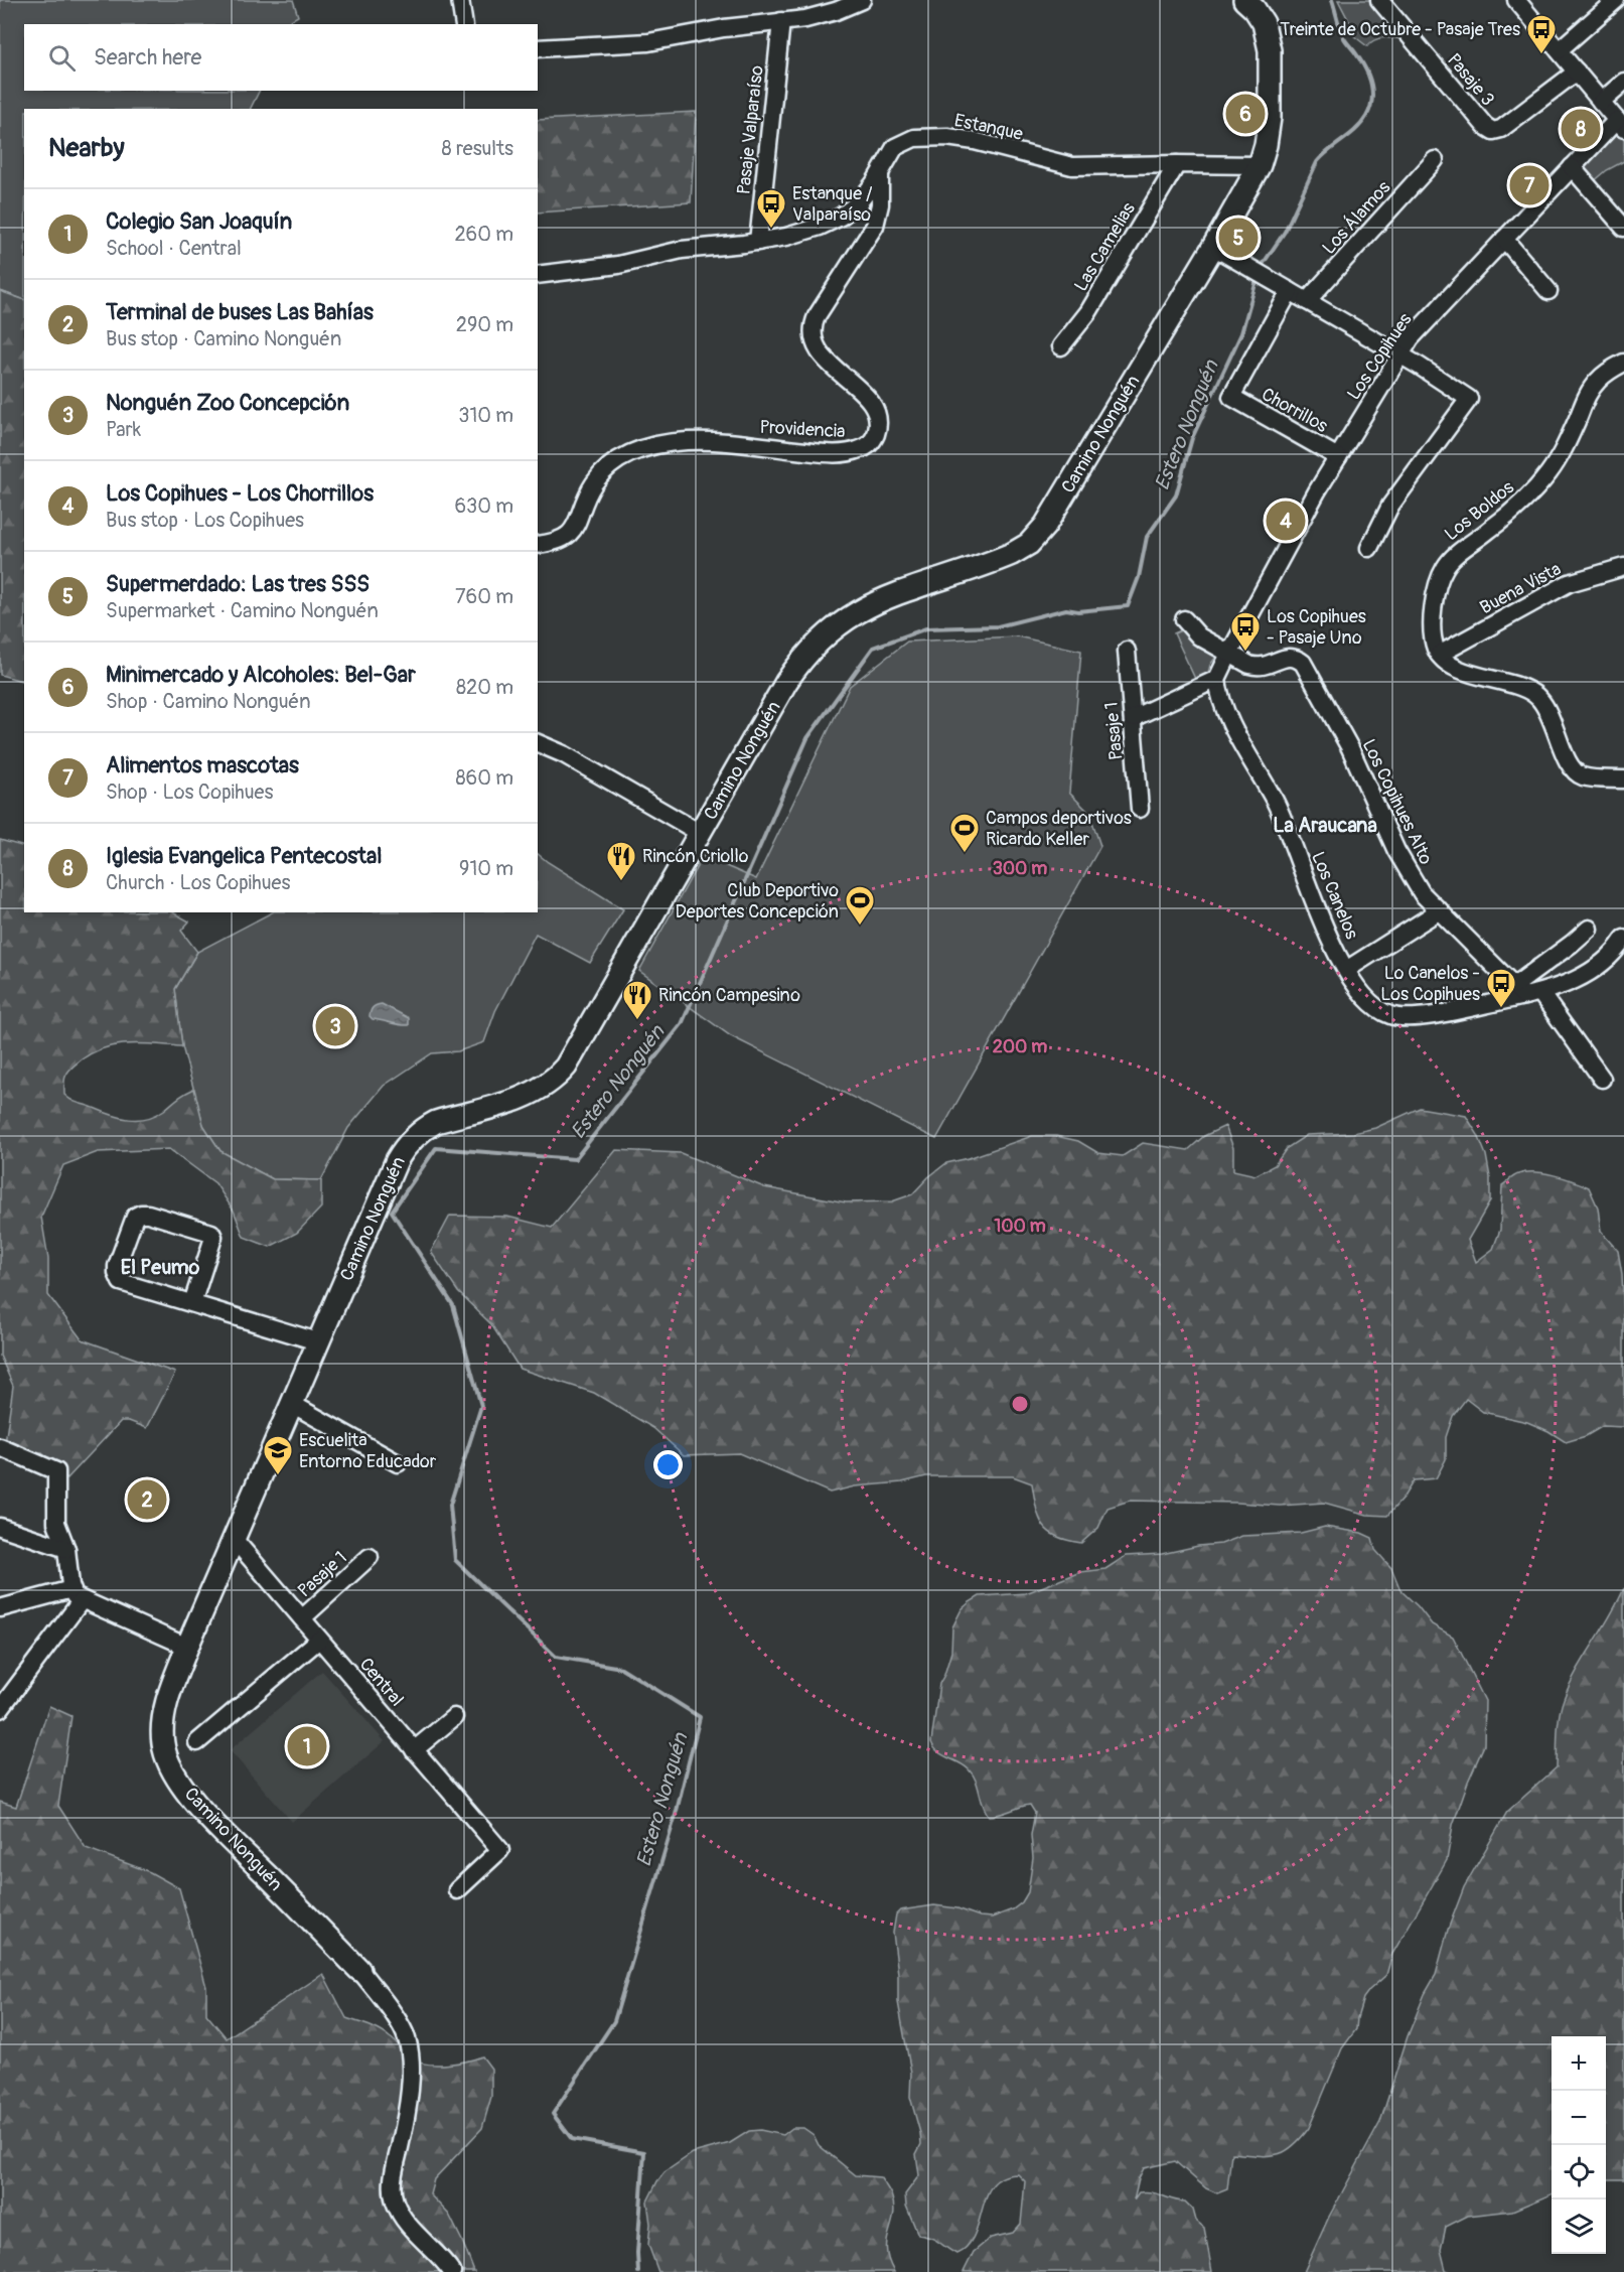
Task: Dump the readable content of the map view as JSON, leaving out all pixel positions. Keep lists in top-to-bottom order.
{
  "streets": {
    "main road": ["Camino Nonguén"],
    "street": [
      "Pasaje 3",
      "Estanque",
      "Pasaje Valparaíso",
      "Los Álamos",
      "Las Camelias",
      "Los Copihues",
      "Chorrillos",
      "Providencia",
      "Los Boldos",
      "Buena Vista",
      "Pasaje 1",
      "Los Copihues Alto",
      "Los Canelos",
      "Central"
    ]
  },
  "crossings": [
    ["Estanque", "Pasaje Valparaíso"],
    ["Estanque", "Las Camelias"],
    ["Estanque", "Providencia"],
    ["Estanque", "Camino Nonguén"],
    ["Los Copihues", "Chorrillos"],
    ["Los Copihues", "Los Copihues Alto"],
    ["Camino Nonguén", "Central"],
    ["Los Boldos", "Buena Vista"],
    ["Pasaje 1", "Central"],
    ["Los Copihues Alto", "Los Canelos"]
  ],
  "districts": ["La Araucana", "El Peumo"],
  "water": ["Estero Nonguén"],
  "places": {
    "bus stop": [
      "Treinte de Octubre - Pasaje Tres",
      "Estanque / Valparaíso",
      "Los Copihues - Pasaje Uno",
      "Lo Canelos - Los Copihues"
    ],
    "sports": ["Campos deportivos Ricardo Keller", "Club Deportivo Deportes Concepción"],
    "restaurant": ["Rincón Criollo", "Rincón Campesino"],
    "school or university": ["Escuelita Entorno Educador"]
  },
  "page": {
    "search": "Search here",
    "pins": [
      "6",
      "8",
      "7",
      "5",
      "4",
      "3",
      "2",
      "1"
    ],
    "heading": ["Nearby", "8 results"],
    "list": [
      {
        "mark": "1",
        "name": "Colegio San Joaquín",
        "note": "School · Central",
        "value": "260 m"
      },
      {
        "mark": "2",
        "name": "Terminal de buses Las Bahías",
        "note": "Bus stop · Camino Nonguén",
        "value": "290 m"
      },
      {
        "mark": "3",
        "name": "Nonguén Zoo Concepción",
        "note": "Park",
        "value": "310 m"
      },
      {
        "mark": "4",
        "name": "Los Copihues - Los Chorrillos",
        "note": "Bus stop · Los Copihues",
        "value": "630 m"
      },
      {
        "mark": "5",
        "name": "Supermerdado: Las tres SSS",
        "note": "Supermarket · Camino Nonguén",
        "value": "760 m"
      },
      {
        "mark": "6",
        "name": "Minimercado y Alcoholes: Bel-Gar",
        "note": "Shop · Camino Nonguén",
        "value": "820 m"
      },
      {
        "mark": "7",
        "name": "Alimentos mascotas",
        "note": "Shop · Los Copihues",
        "value": "860 m"
      },
      {
        "mark": "8",
        "name": "Iglesia Evangelica Pentecostal",
        "note": "Church · Los Copihues",
        "value": "910 m"
      }
    ],
    "map_buttons": ["+", "−"]
  },
  "rings": ["300 m", "200 m", "100 m"]
}
